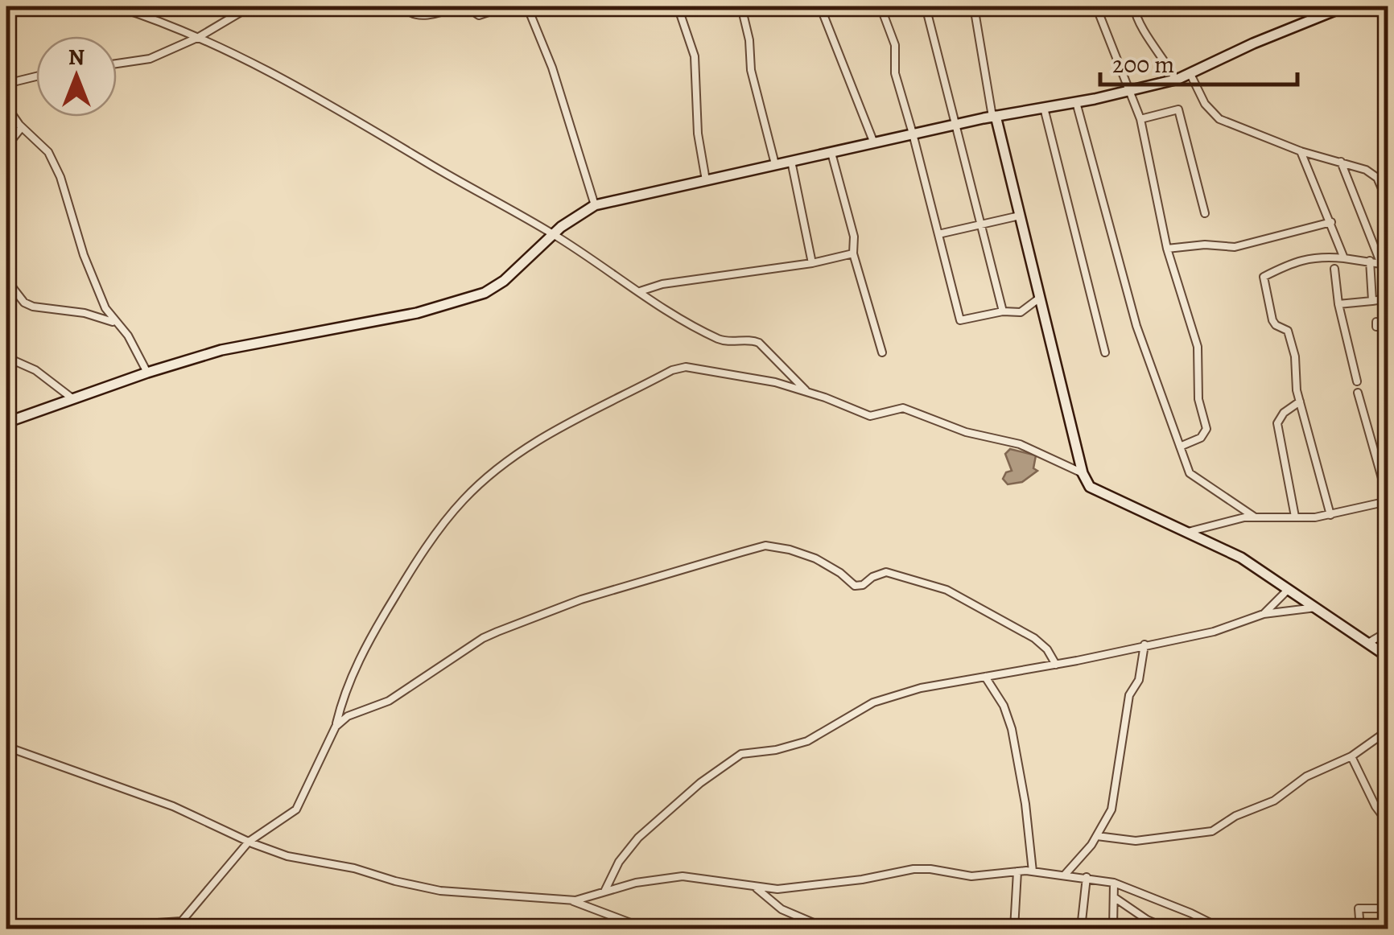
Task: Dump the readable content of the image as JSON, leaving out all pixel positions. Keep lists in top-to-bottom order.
{
  "scale_bar": "200 m",
  "north": "top"
}
